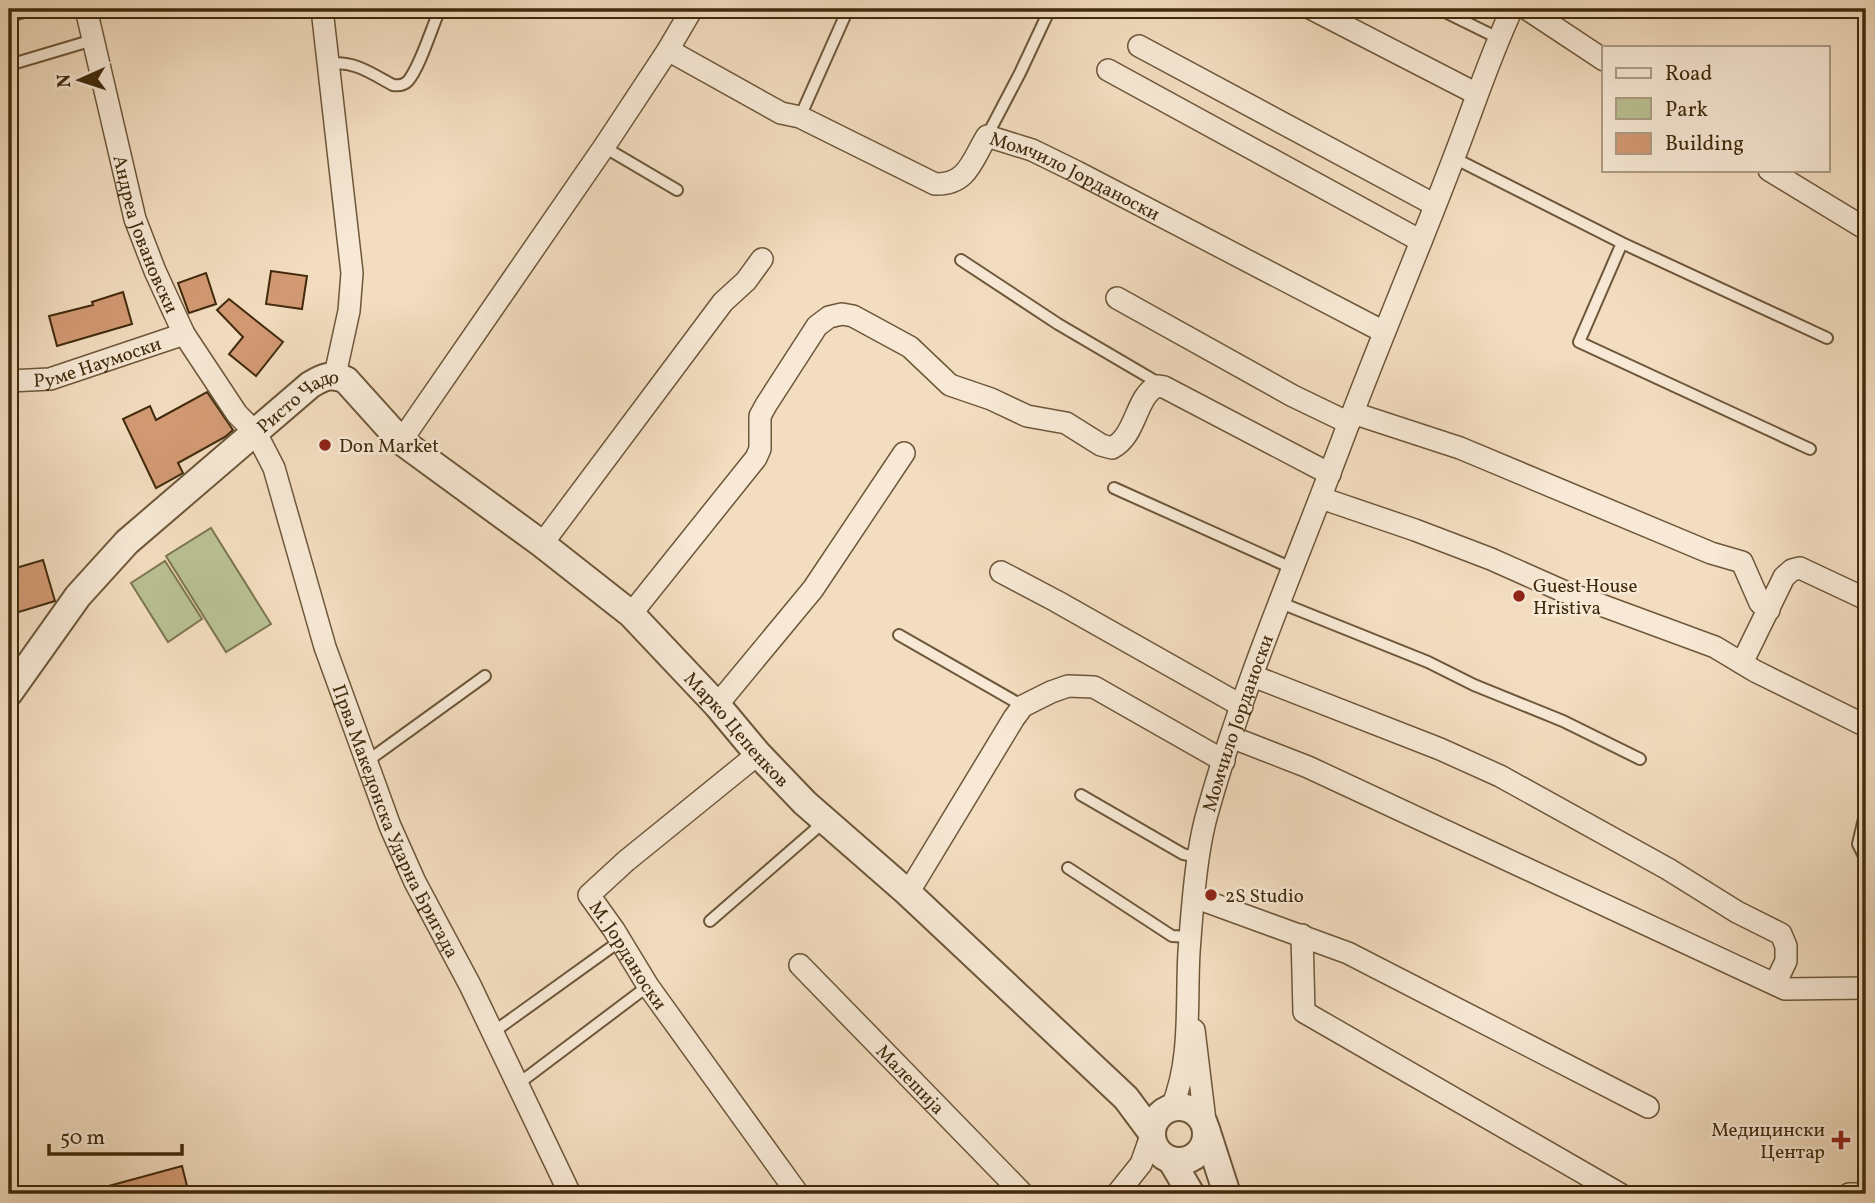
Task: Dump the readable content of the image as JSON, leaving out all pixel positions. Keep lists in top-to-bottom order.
{
  "streets": {
    "street": [
      "Момчило Јорданоски",
      "Андреа Јовановски",
      "Руме Наумоски",
      "Ристо Чадо",
      "Марко Цепенков",
      "Прва Македонска Ударна Бригада",
      "М. Јорданоски",
      "Малешија"
    ]
  },
  "crossings": [
    ["Андреа Јовановски", "Руме Наумоски"],
    ["Андреа Јовановски", "Ристо Чадо"],
    ["Андреа Јовановски", "Прва Македонска Ударна Бригада"],
    ["Ристо Чадо", "Марко Цепенков"],
    ["Ристо Чадо", "Прва Македонска Ударна Бригада"],
    ["Марко Цепенков", "М. Јорданоски"]
  ],
  "places": {
    "other": ["Don Market", "Guest House Hristiva", "2S Studio"],
    "health": ["Медицински Центар"]
  },
  "legend": ["Road", "Park", "Building"],
  "scale_bar": "50 m",
  "north": "left"
}
